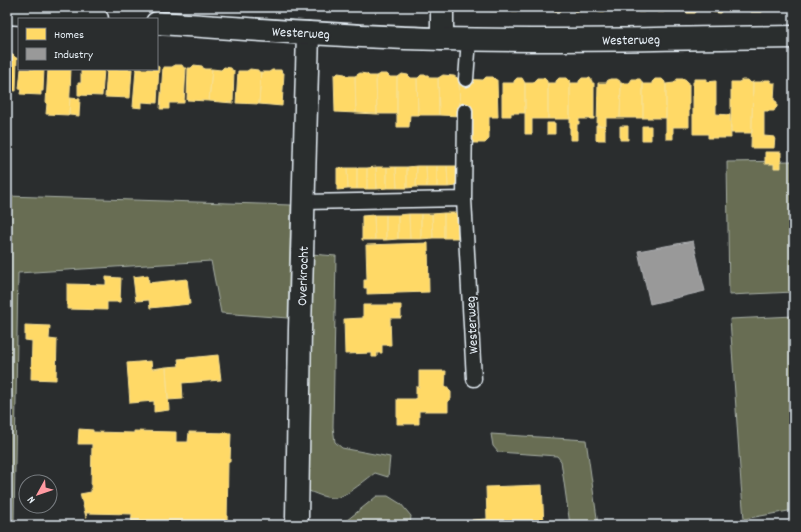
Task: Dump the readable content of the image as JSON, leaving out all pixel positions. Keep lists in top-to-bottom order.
{
  "streets": {
    "street": ["Westerweg", "Overkrocht"]
  },
  "crossings": [
    ["Westerweg", "Overkrocht"]
  ],
  "legend": ["Homes", "Industry"],
  "north": "bottom left"
}
